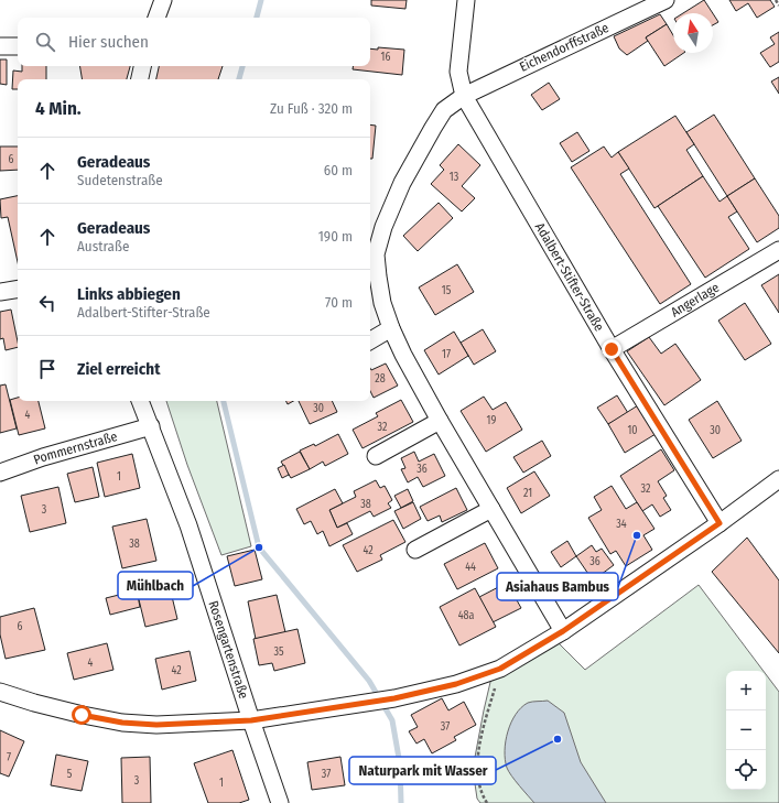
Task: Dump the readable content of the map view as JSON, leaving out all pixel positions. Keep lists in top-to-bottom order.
{
  "streets": {
    "street": [
      "Eichendorffstraße",
      "Adalbert-Stifter-Straße",
      "Angerlage",
      "Pommernstraße",
      "Rosengartenstraße"
    ]
  },
  "crossings": [
    ["Eichendorffstraße", "Adalbert-Stifter-Straße"],
    ["Adalbert-Stifter-Straße", "Angerlage"],
    ["Pommernstraße", "Rosengartenstraße"]
  ],
  "places": ["Asiahaus Bambus", "Mühlbach", "Naturpark mit Wasser"],
  "house_numbers": [
    "16",
    "6",
    "13",
    "15",
    "17",
    "28",
    "30",
    "4",
    "19",
    "32",
    "10",
    "30",
    "36",
    "1",
    "32",
    "21",
    "38",
    "3",
    "34",
    "38",
    "42",
    "36",
    "44",
    "48a",
    "6",
    "35",
    "4",
    "42",
    "37",
    "7",
    "5",
    "37",
    "3",
    "1"
  ],
  "north": "top",
  "page": {
    "search": "Hier suchen",
    "heading": ["4 Min.", "Zu Fuß · 320 m"],
    "list": [
      ["Geradeaus", "Sudetenstraße", "60 m"],
      ["Geradeaus", "Austraße", "190 m"],
      ["Links abbiegen", "Adalbert-Stifter-Straße", "70 m"],
      "Ziel erreicht"
    ],
    "map_buttons": ["+", "−"]
  }
}
